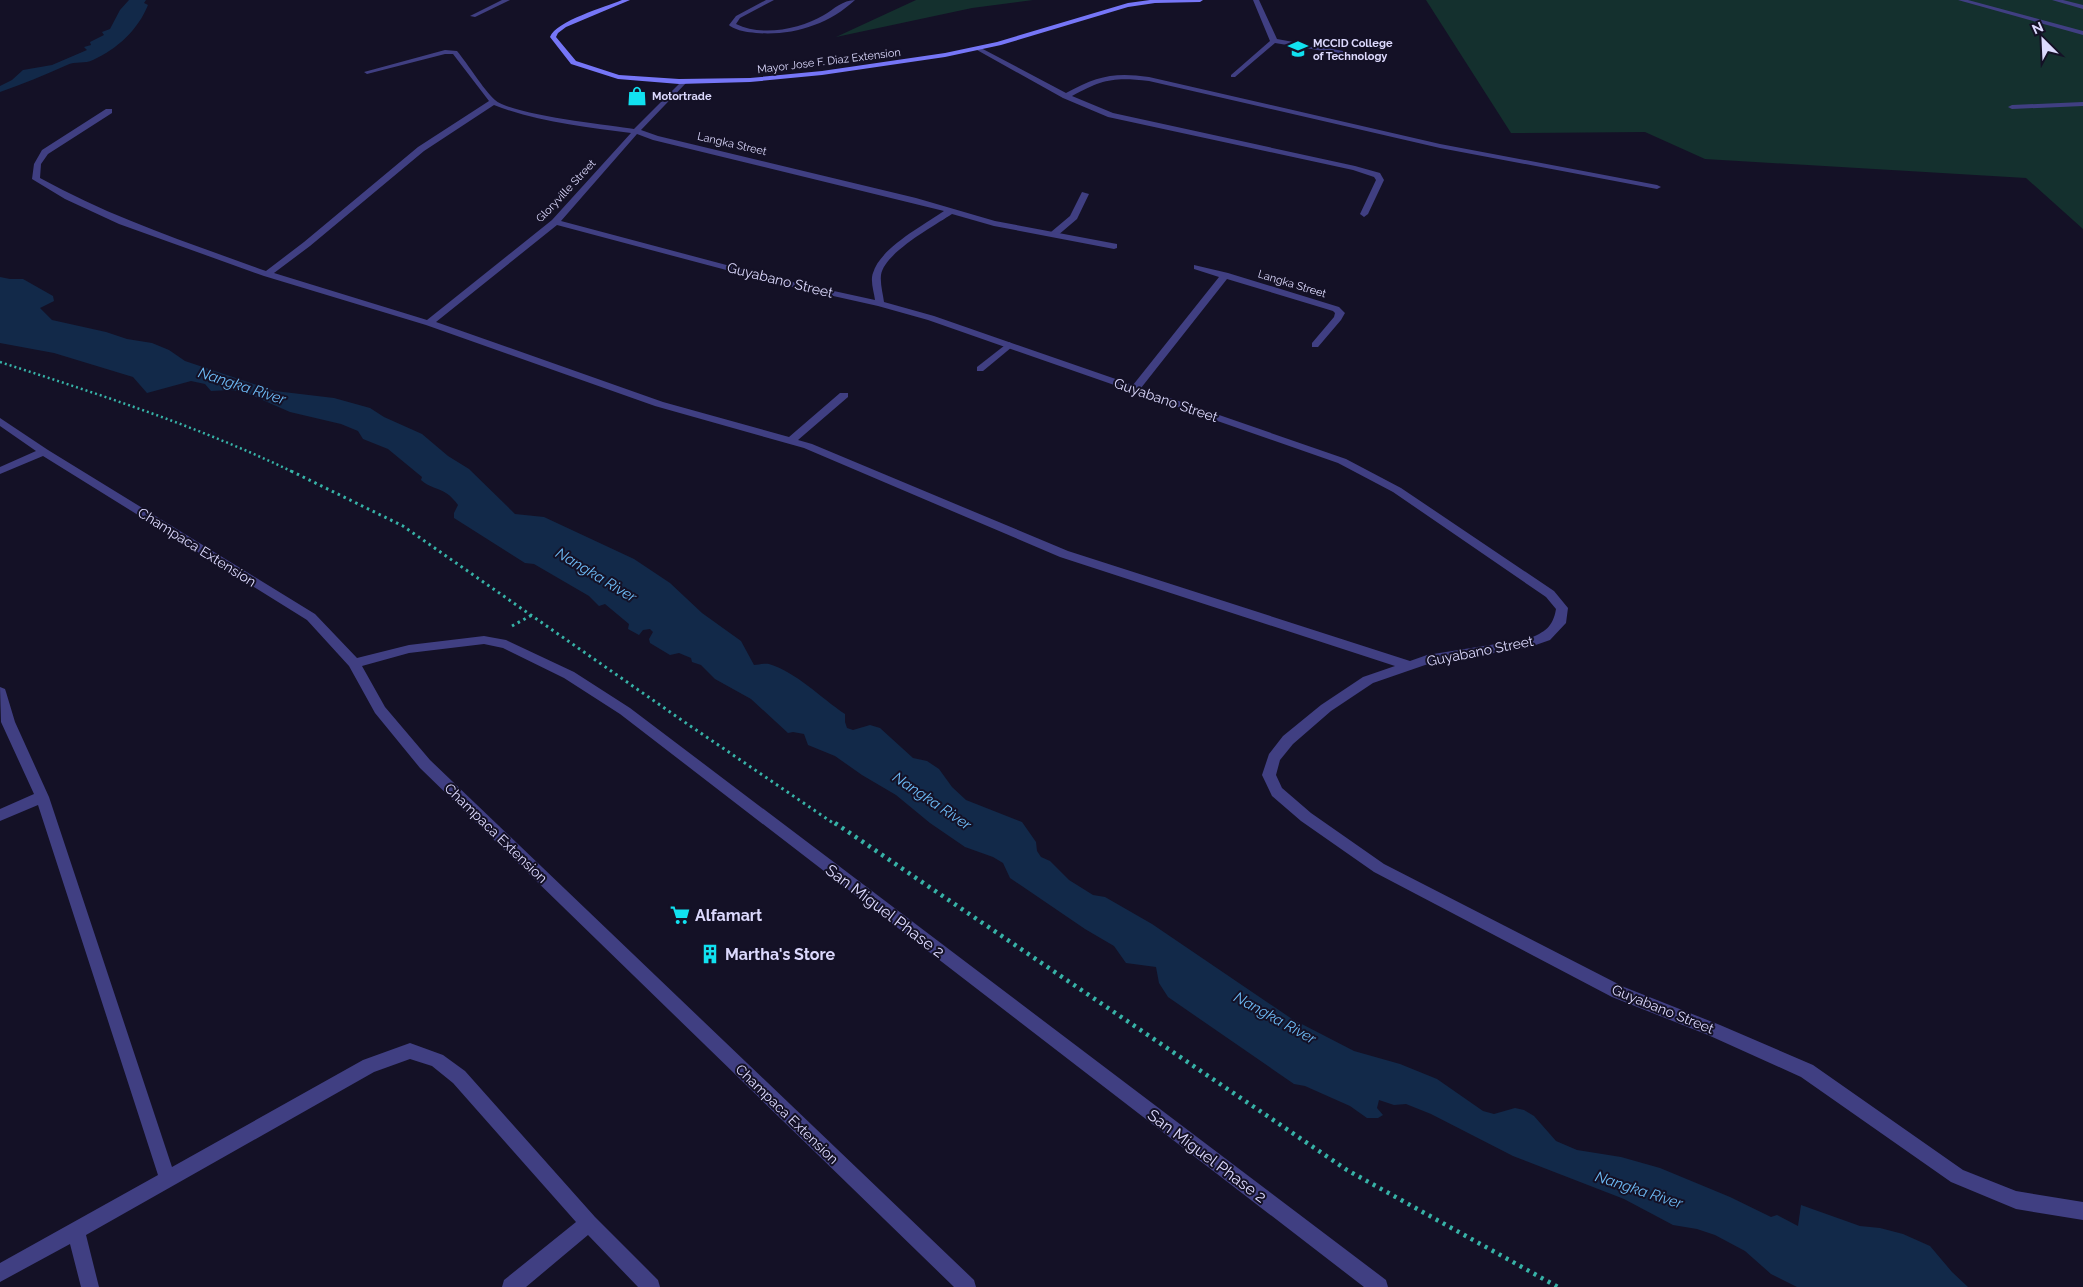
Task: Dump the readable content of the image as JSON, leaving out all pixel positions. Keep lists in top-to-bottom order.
{
  "streets": {
    "street": [
      "Mayor Jose F. Diaz Extension",
      "Langka Street",
      "Gloryville Street",
      "Guyabano Street",
      "Champaca Extension",
      "San Miguel Phase 2"
    ]
  },
  "crossings": [
    ["Mayor Jose F. Diaz Extension", "Gloryville Street"],
    ["Langka Street", "Gloryville Street"],
    ["Gloryville Street", "Guyabano Street"],
    ["Champaca Extension", "San Miguel Phase 2"]
  ],
  "water": ["Nangka River"],
  "places": {
    "school or university": ["MCCID College of Technology"],
    "shop": ["Motortrade"],
    "supermarket": ["Alfamart"],
    "building": ["Martha's Store"]
  },
  "north": "top left"
}
